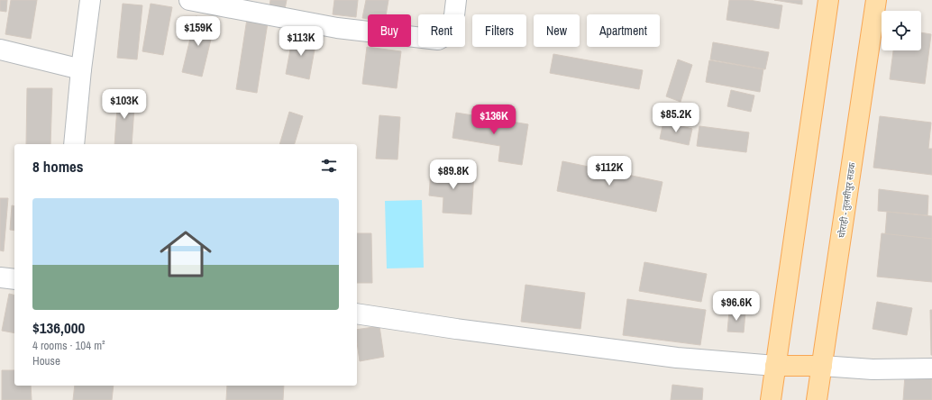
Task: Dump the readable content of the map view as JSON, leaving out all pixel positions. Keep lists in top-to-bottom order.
{
  "streets": {
    "main road": ["घोराही - तुलसीपुर सडक"]
  },
  "page": {
    "chip": [
      "Buy",
      "Rent",
      "Filters",
      "New",
      "Apartment"
    ],
    "price": [
      "$159K",
      "$113K",
      "$103K",
      "$85.2K",
      "$136K",
      "$112K",
      "$89.8K",
      "$96.6K"
    ],
    "heading": "8 homes",
    "list": [
      {
        "name": "$136,000",
        "note": "4 rooms · 104 m² · House"
      }
    ]
  }
}
